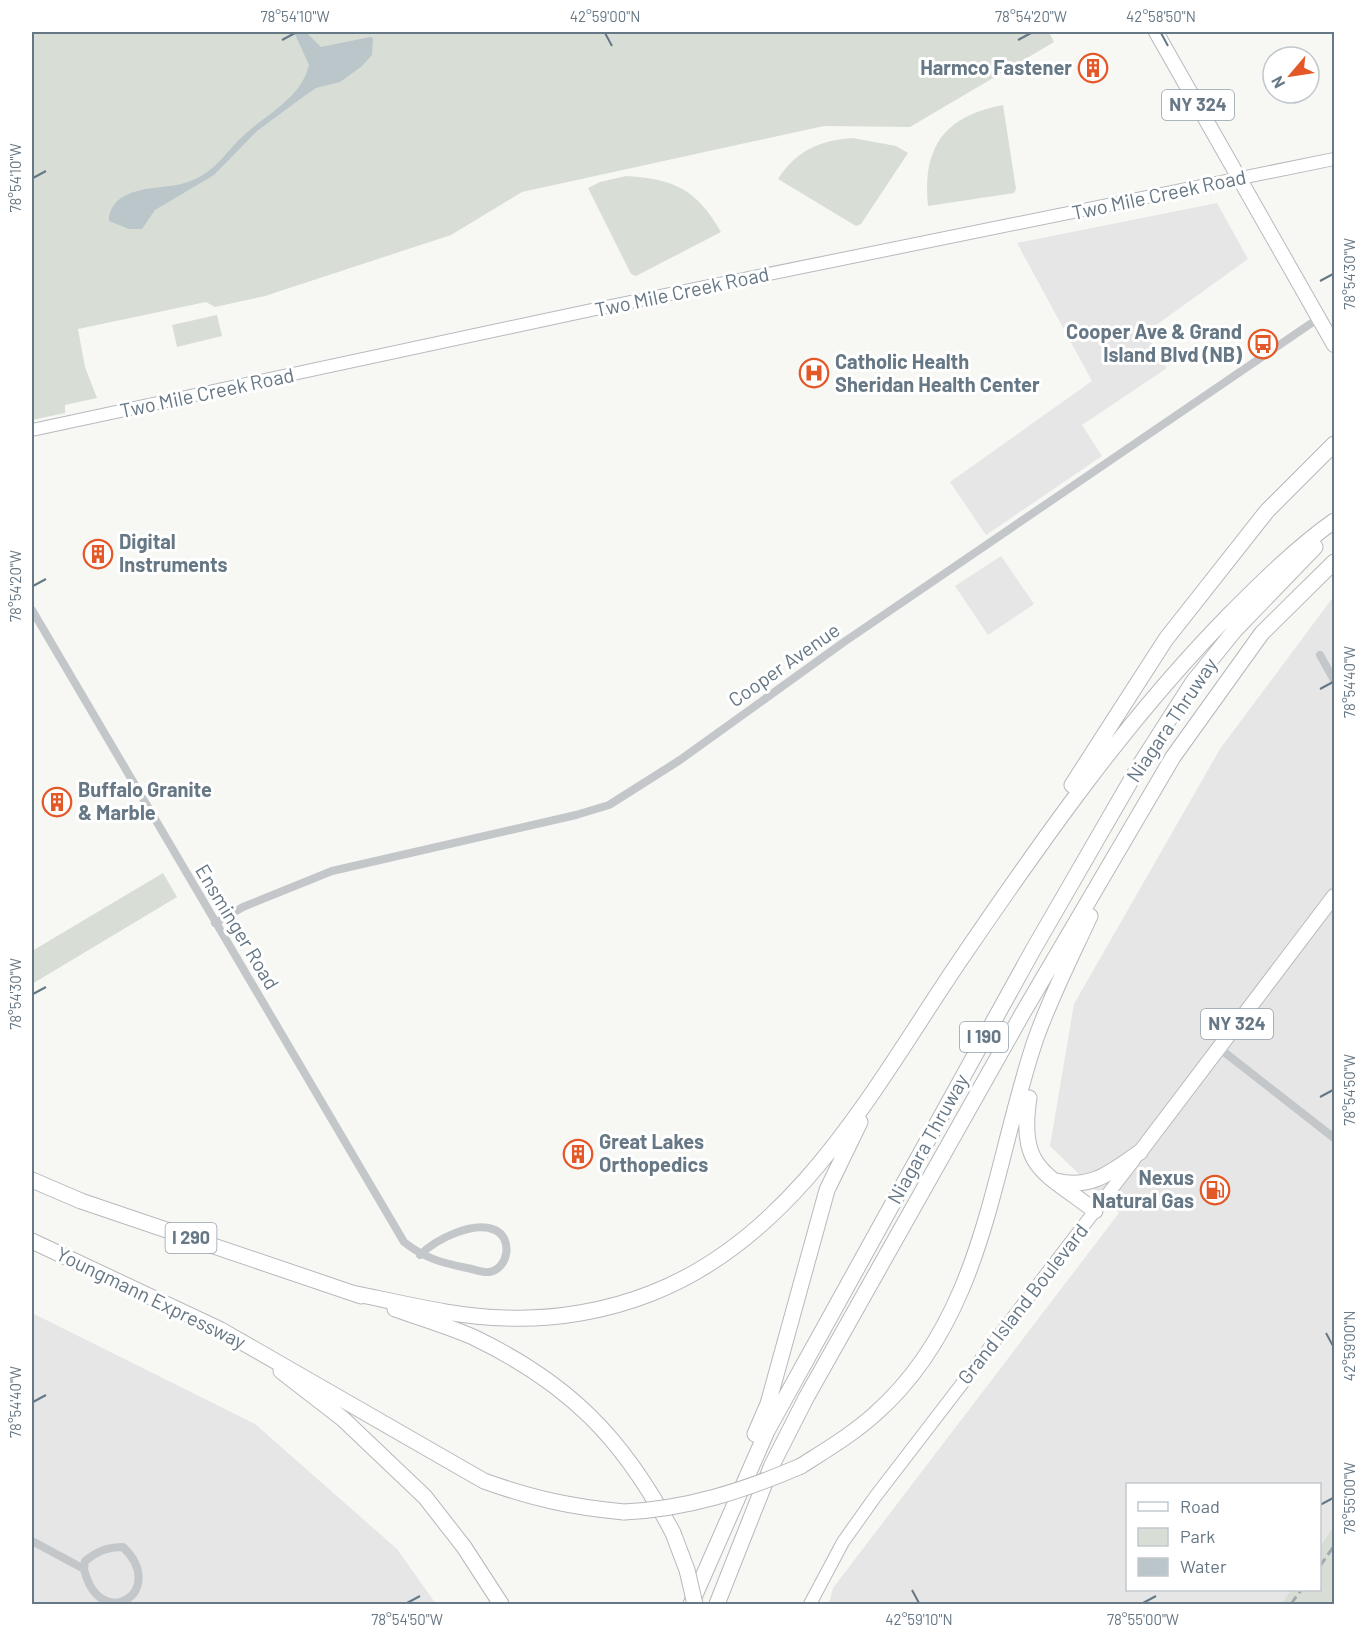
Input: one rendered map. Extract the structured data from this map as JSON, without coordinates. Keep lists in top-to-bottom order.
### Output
{
  "streets": {
    "highway": [
      "Niagara Thruway",
      "I 190",
      "I 290",
      "Youngmann Expressway"
    ],
    "main road": ["NY 324", "Grand Island Boulevard"],
    "street": ["Two Mile Creek Road", "Cooper Avenue", "Ensminger Road"]
  },
  "crossings": [
    ["NY 324", "Two Mile Creek Road"],
    ["NY 324", "Cooper Avenue"],
    ["Cooper Avenue", "Ensminger Road"]
  ],
  "places": {
    "building": [
      "Harmco Fastener",
      "Digital Instruments",
      "Buffalo Granite & Marble",
      "Great Lakes Orthopedics"
    ],
    "bus stop": ["Cooper Ave & Grand Island Blvd (NB)"],
    "hospital": ["Catholic Health Sheridan Health Center"],
    "fuel station": ["Nexus Natural Gas"]
  },
  "legend": ["Road", "Park", "Water"],
  "north": "bottom left",
  "coordinates": [
    "78°54'10\"W",
    "42°59'00\"N",
    "78°54'20\"W",
    "42°58'50\"N",
    "78°54'30\"W",
    "78°54'40\"W",
    "78°54'50\"W",
    "78°55'00\"W",
    "42°59'10\"N"
  ]
}
